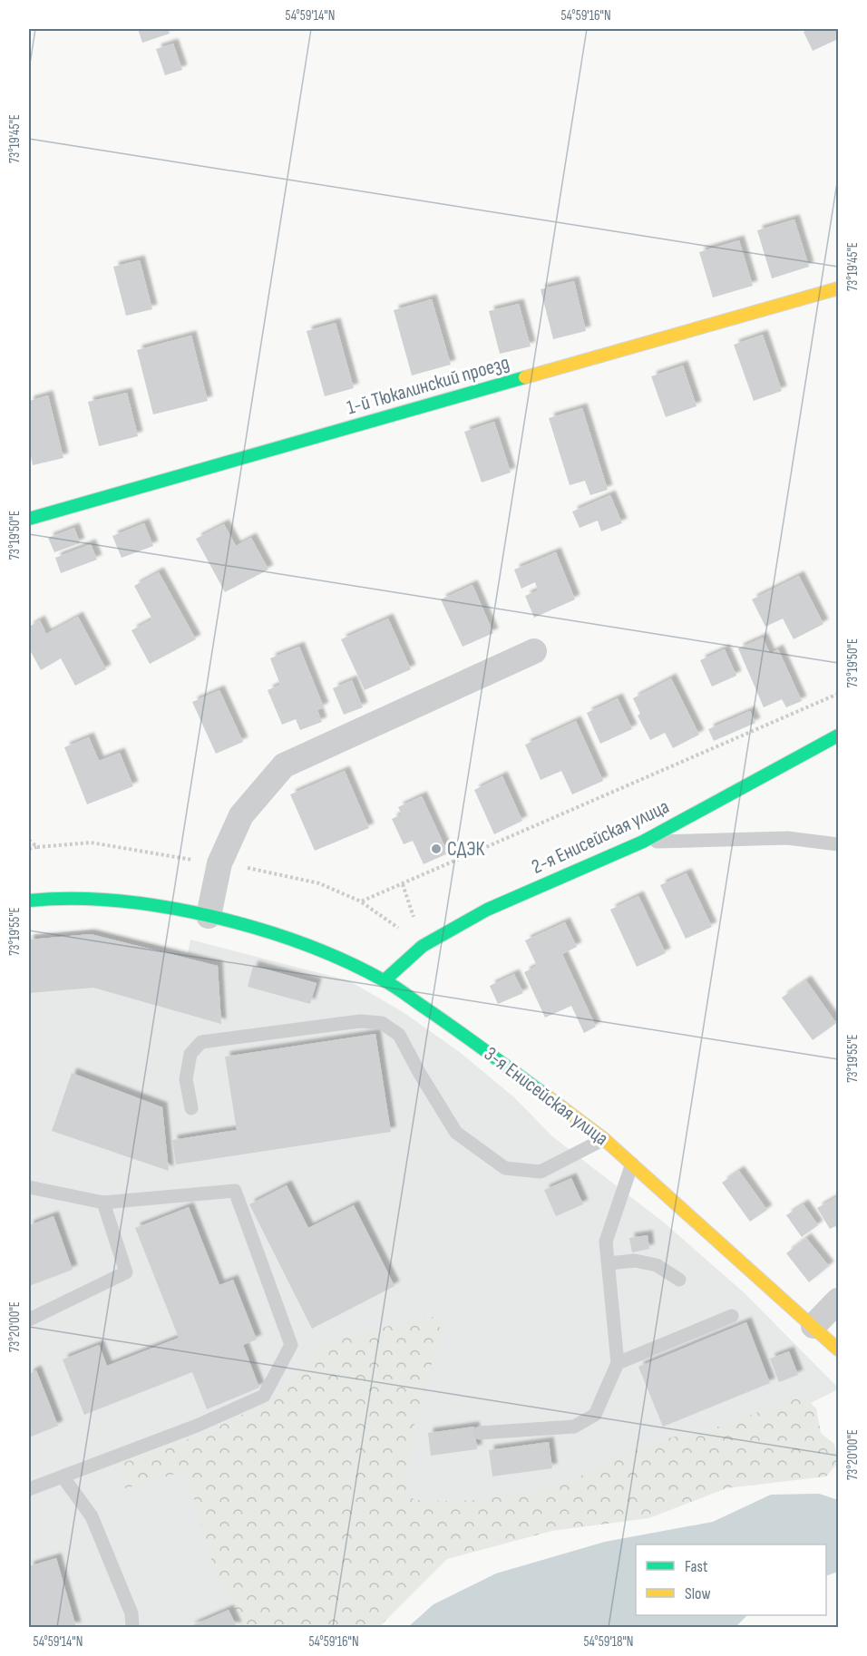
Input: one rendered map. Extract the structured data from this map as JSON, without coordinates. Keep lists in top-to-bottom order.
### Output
{
  "streets": {
    "street": ["1-й Тюкалинский проезд", "2-я Енисейская улица", "3-я Енисейская улица"]
  },
  "crossings": [
    ["2-я Енисейская улица", "3-я Енисейская улица"]
  ],
  "places": ["СДЭК"],
  "legend": ["Fast", "Slow"],
  "coordinates": [
    "54°59'14\"N",
    "54°59'16\"N",
    "73°19'45\"E",
    "73°19'50\"E",
    "73°19'55\"E",
    "73°20'00\"E",
    "54°59'18\"N"
  ]
}
